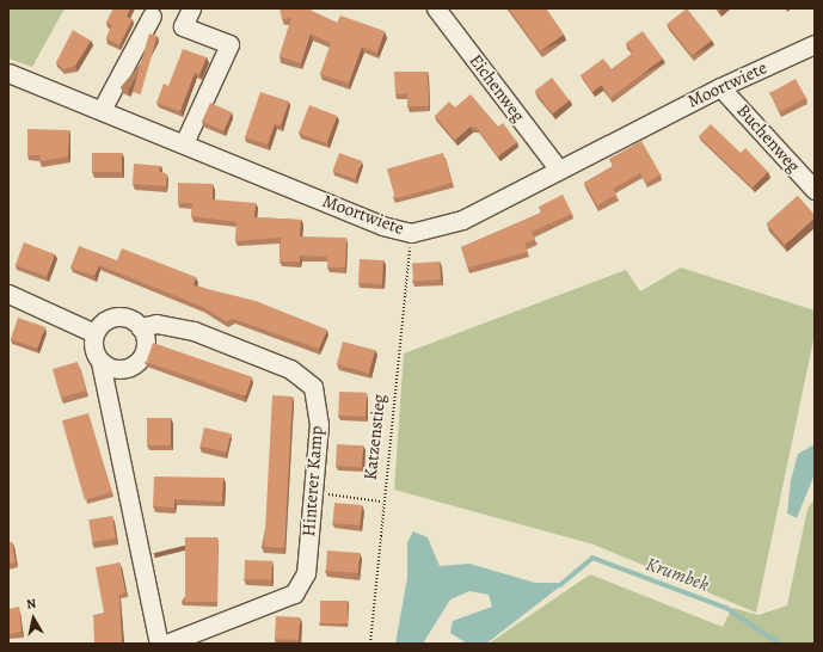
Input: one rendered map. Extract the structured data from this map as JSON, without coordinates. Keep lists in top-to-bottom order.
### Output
{
  "streets": {
    "street": [
      "Moortwiete",
      "Eichenweg",
      "Buchenweg",
      "Hinterer Kamp"
    ],
    "path": ["Katzenstieg"]
  },
  "crossings": [
    ["Moortwiete", "Eichenweg"],
    ["Moortwiete", "Buchenweg"],
    ["Moortwiete", "Katzenstieg"]
  ],
  "water": ["Krumbek"],
  "north": "top"
}
